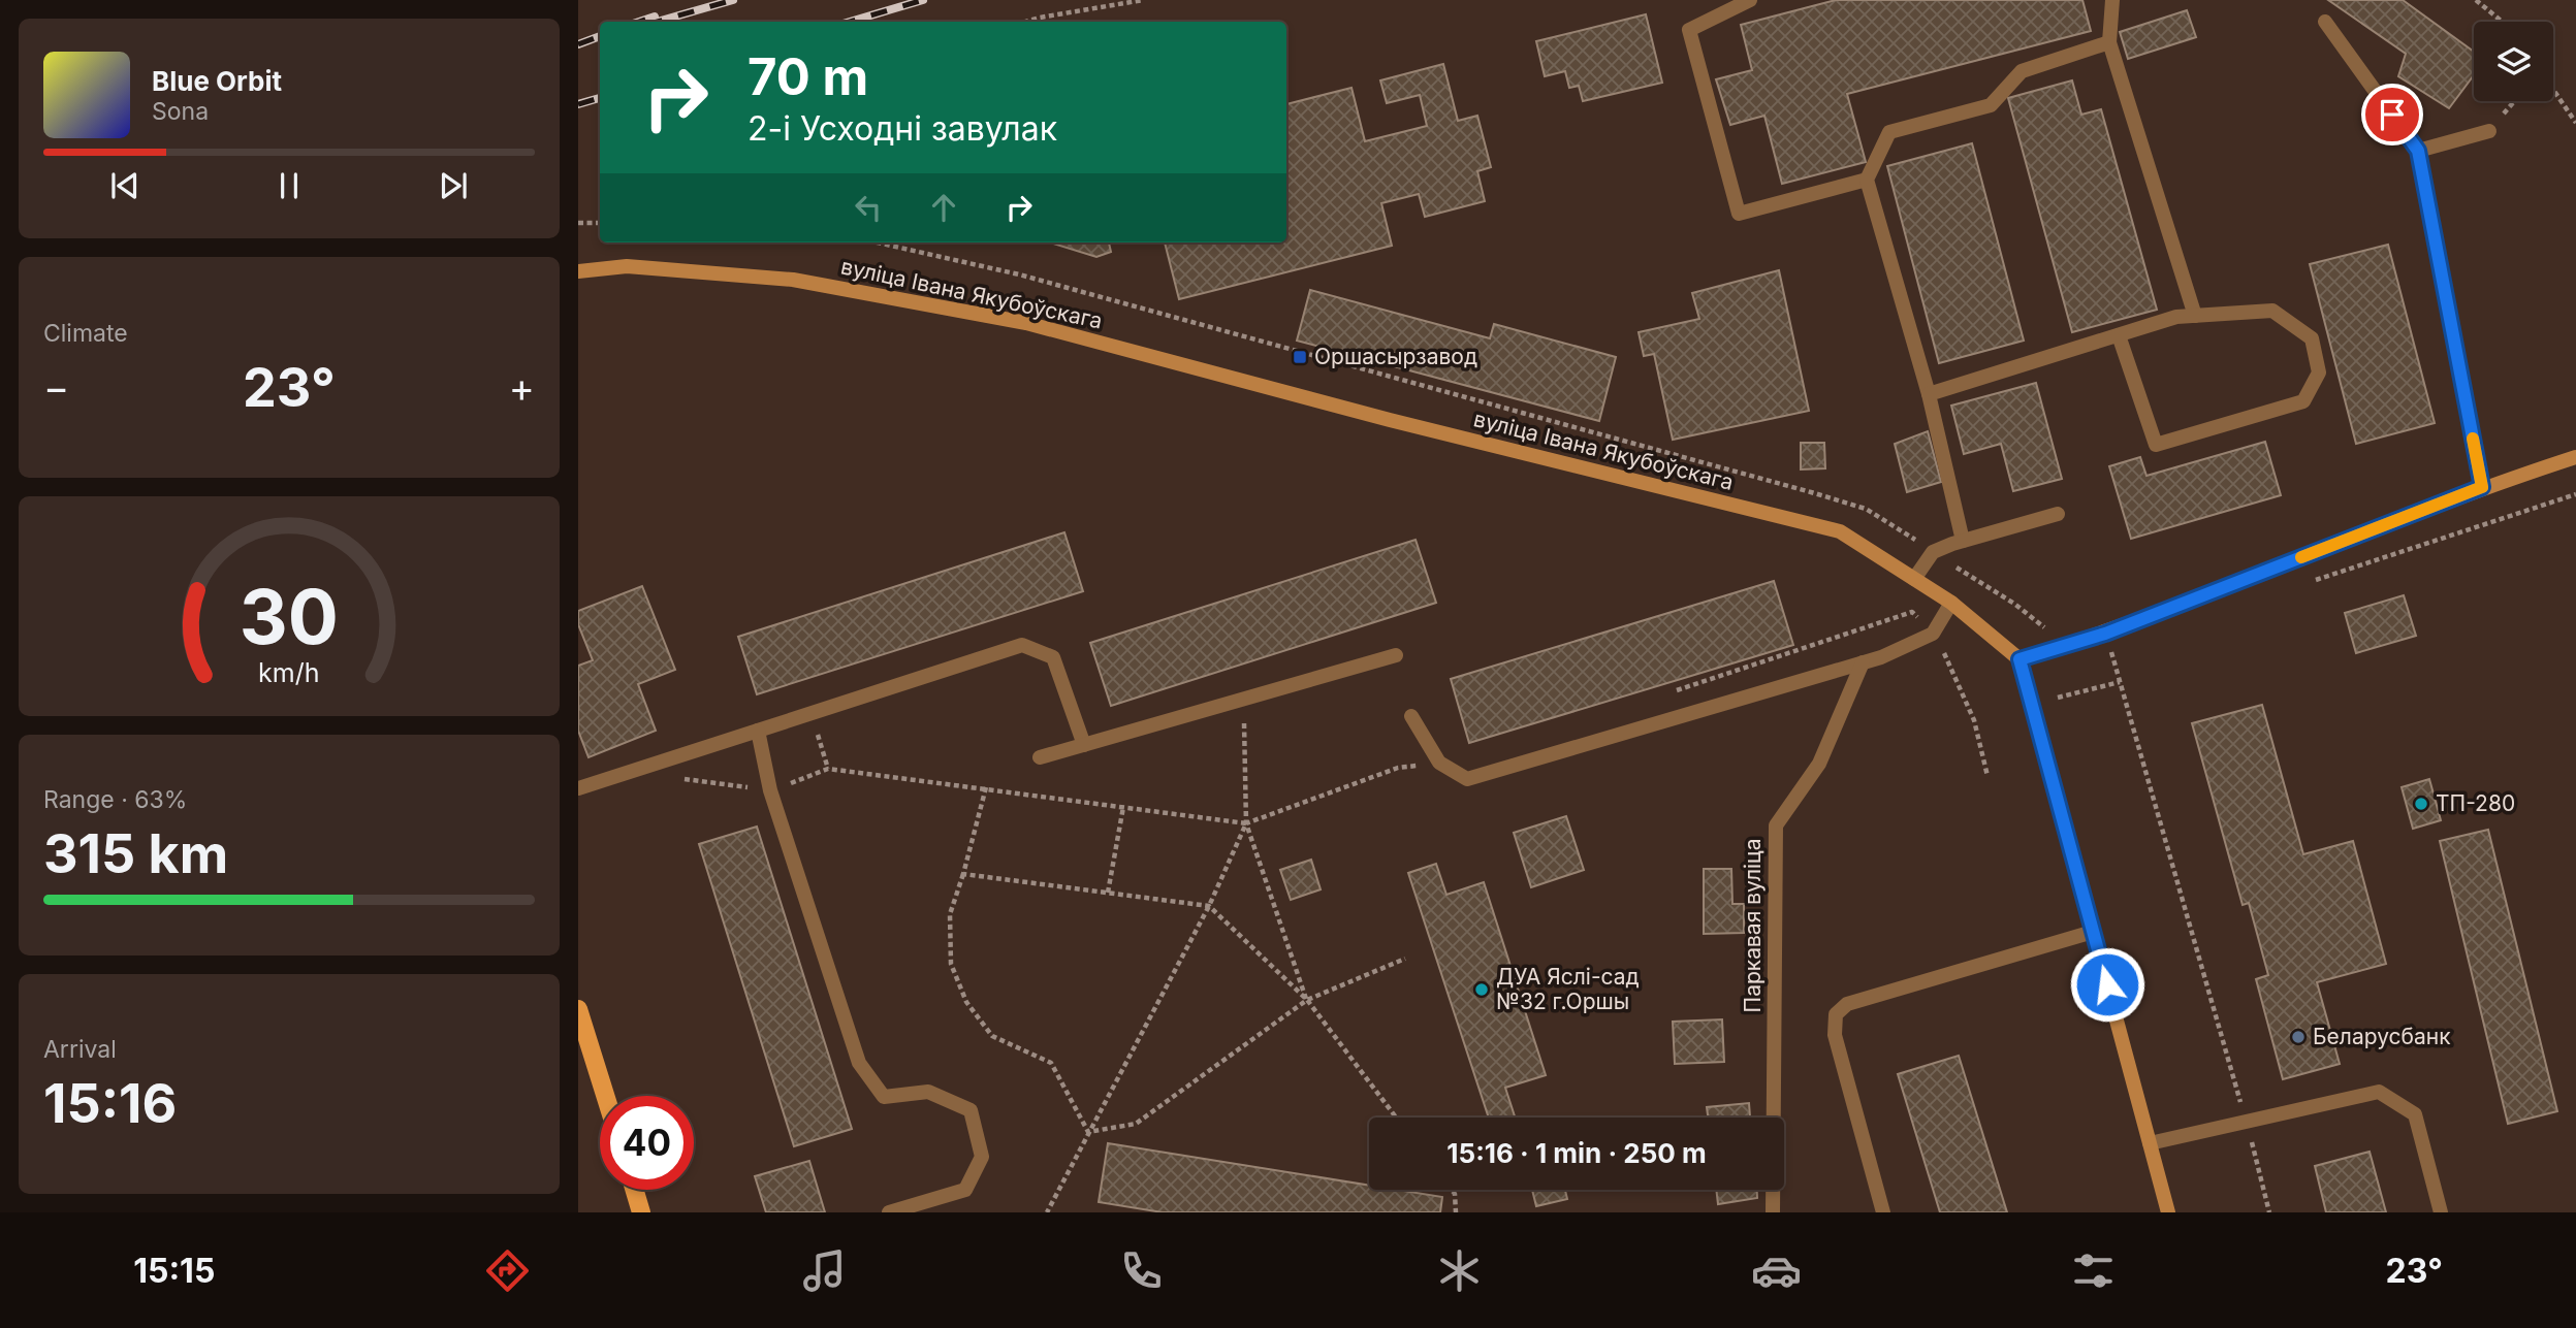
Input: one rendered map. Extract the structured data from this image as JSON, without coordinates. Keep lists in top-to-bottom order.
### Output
{
  "streets": {
    "street": ["вуліца Івана Якубоўскага", "Паркавая вуліца"]
  },
  "places": {
    "transit": ["Оршасырзавод"],
    "other": ["ТП-280", "ДУА Яслі-сад №32 г.Оршы", "Беларусбанк"]
  },
  "page": {
    "turn": ["70 m", "2-і Усходні завулак"],
    "song": ["Blue Orbit", "Sona"],
    "tile": [
      "Climate",
      ["Range · 63%", "315 km"],
      ["Arrival", "15:16"]
    ],
    "heat": ["−", "23°", "+"],
    "limit": "40",
    "trip": "15:16 · 1 min · 250 m",
    "tabs": ["15:15", "23°"],
    "gauge": ["30", "km/h"]
  }
}
